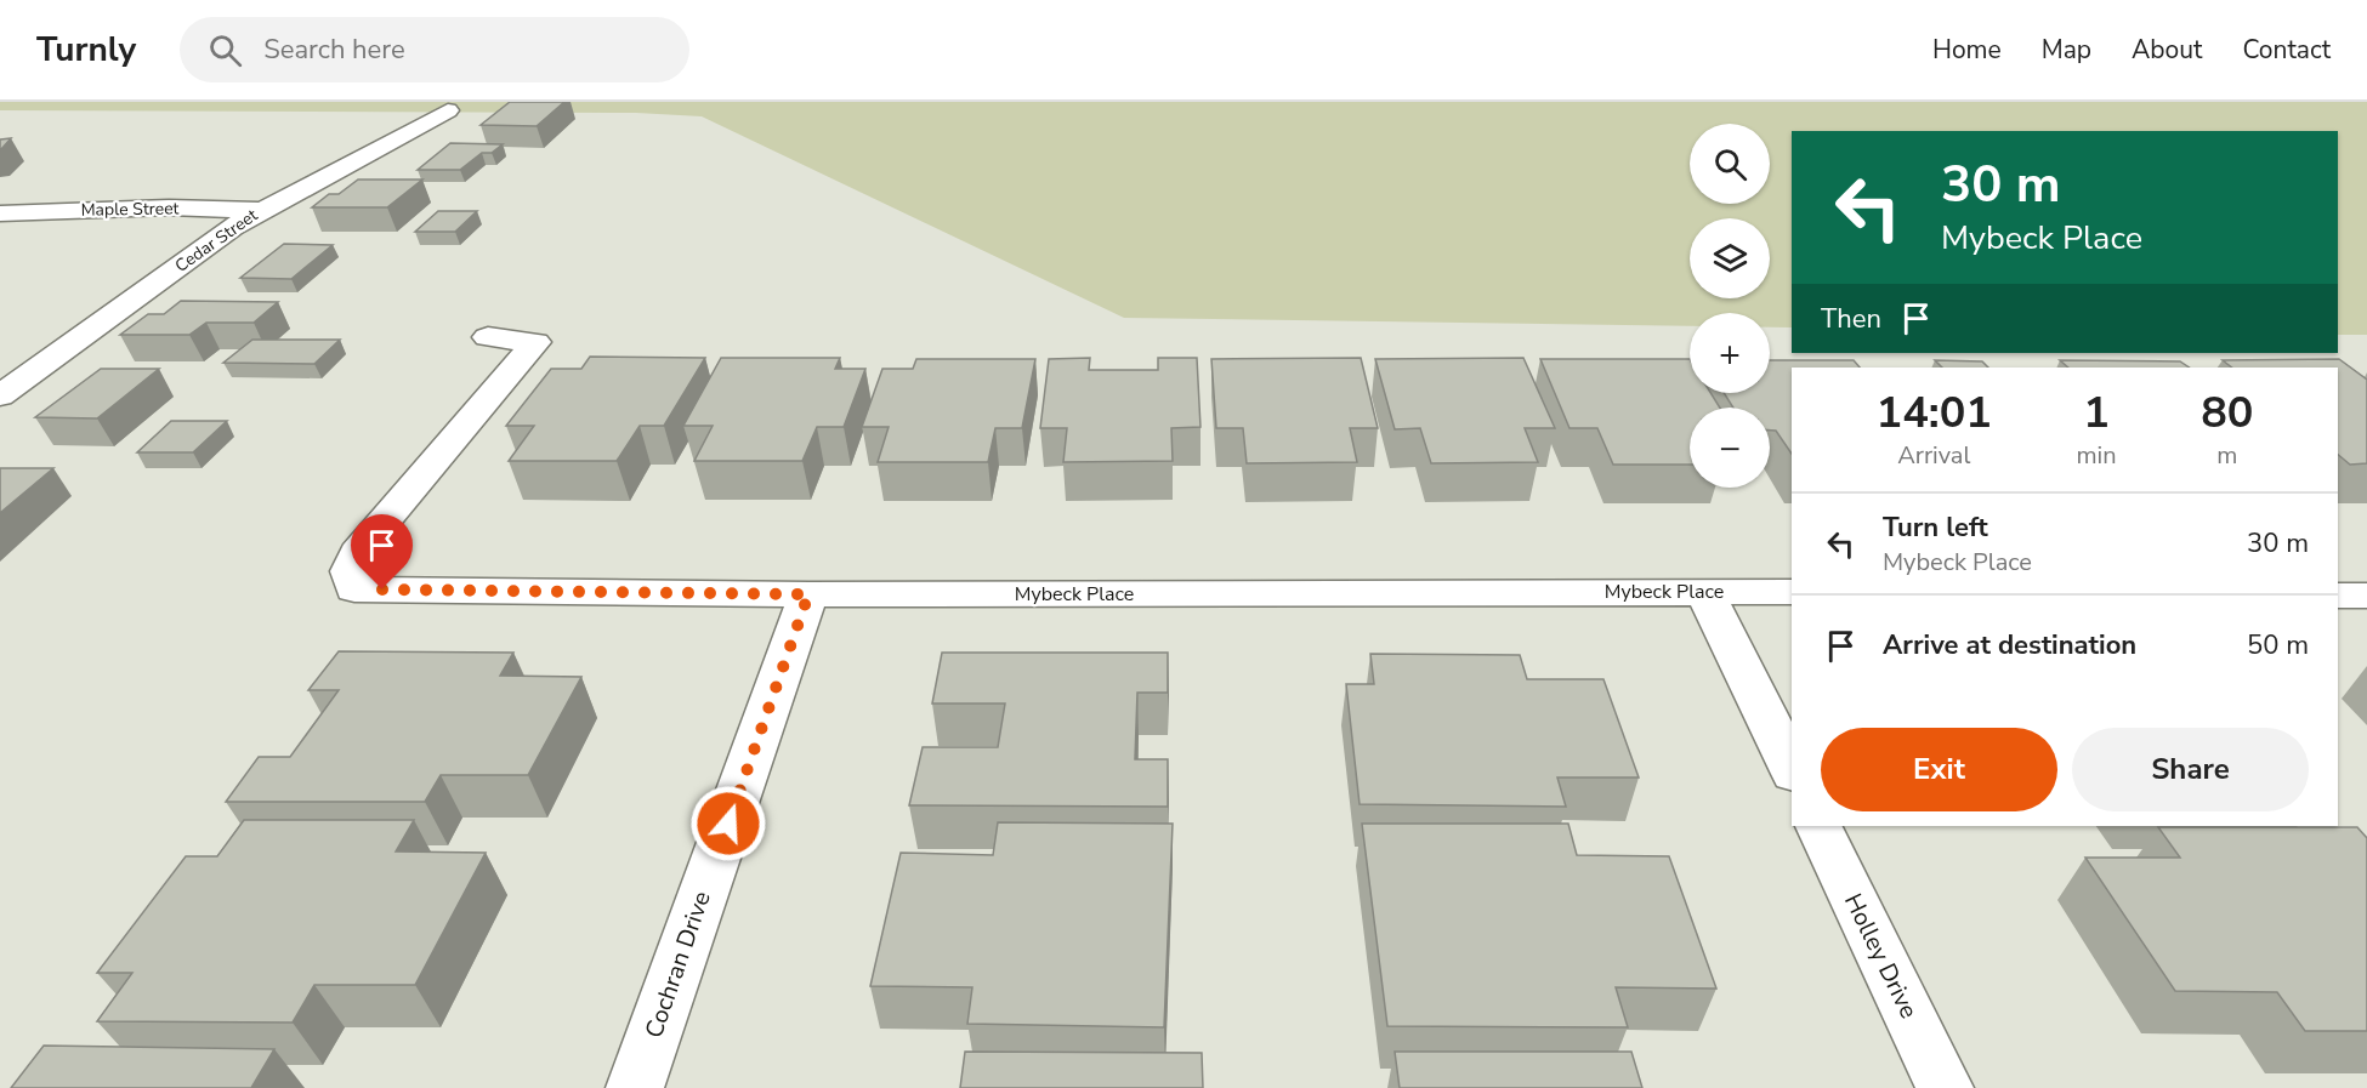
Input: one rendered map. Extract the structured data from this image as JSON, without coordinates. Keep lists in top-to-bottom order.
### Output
{
  "streets": {
    "street": [
      "Maple Street",
      "Cedar Street",
      "Mybeck Place",
      "Holley Drive",
      "Cochran Drive"
    ]
  },
  "crossings": [
    ["Maple Street", "Cedar Street"],
    ["Mybeck Place", "Cochran Drive"]
  ],
  "page": {
    "header": "Turnly",
    "search": "Search here",
    "nav": [
      "Home",
      "Map",
      "About",
      "Contact"
    ],
    "map_buttons": ["+", "−"],
    "turn": ["30 m", "Mybeck Place"],
    "then": "Then",
    "eta": [
      "14:01",
      "Arrival",
      "1",
      "min",
      "80",
      "m"
    ],
    "list": [
      {
        "name": "Turn left",
        "note": "Mybeck Place",
        "value": "30 m"
      },
      {
        "name": "Arrive at destination",
        "value": "50 m"
      }
    ],
    "buttons": ["Exit", "Share"]
  }
}
